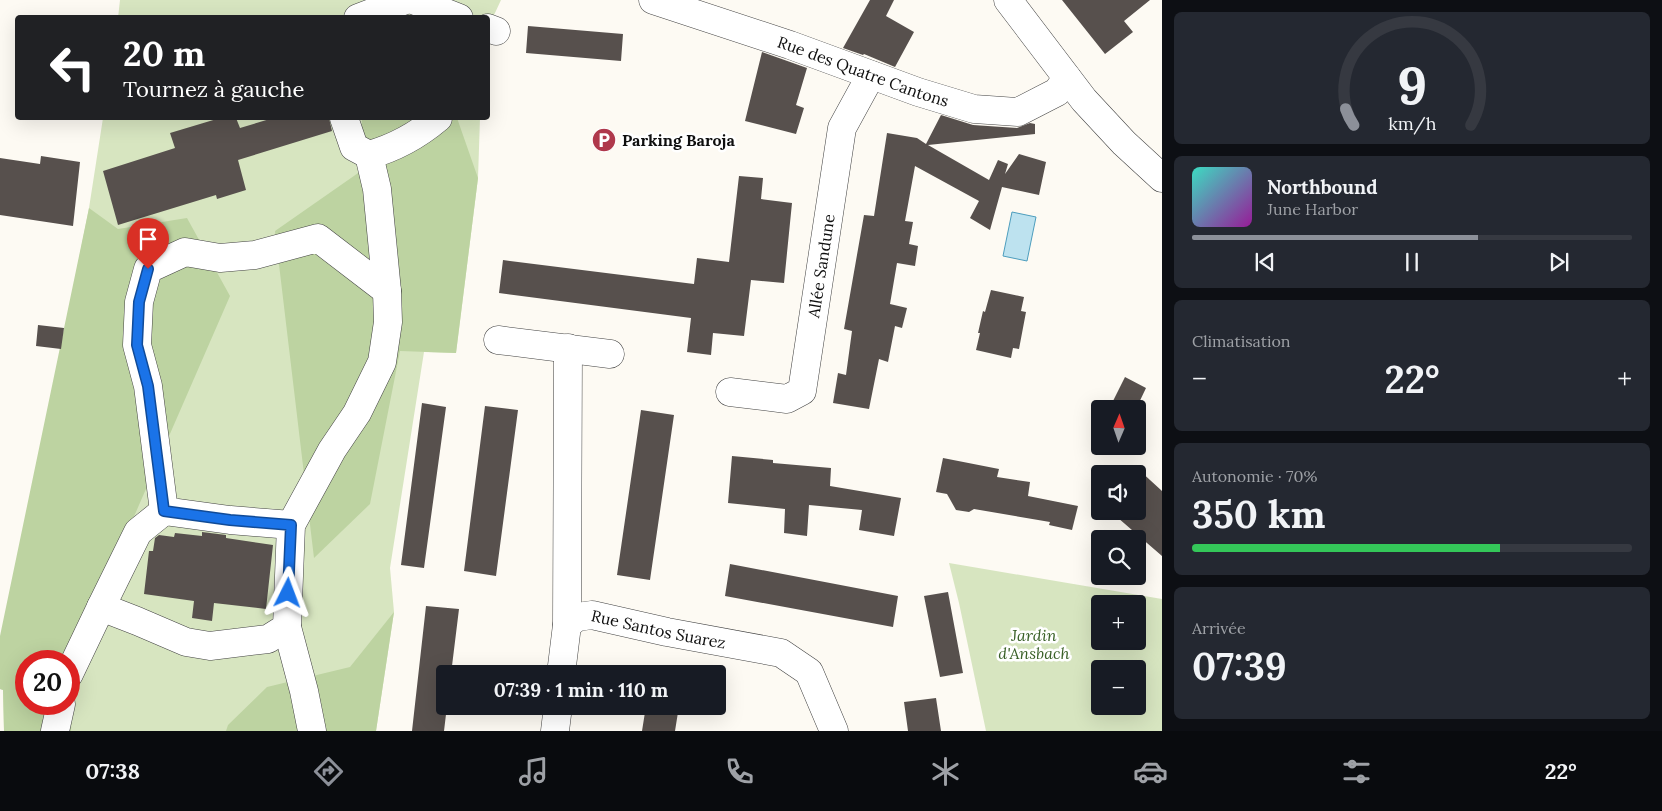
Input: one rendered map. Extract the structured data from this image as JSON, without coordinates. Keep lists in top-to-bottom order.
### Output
{
  "streets": {
    "street": ["Rue des Quatre Cantons", "Allée Sandune", "Rue Santos Suarez"]
  },
  "crossings": [
    ["Rue des Quatre Cantons", "Allée Sandune"]
  ],
  "parks": ["Jardin d'Ansbach"],
  "places": {
    "parking": ["Parking Baroja"]
  },
  "north": "top",
  "page": {
    "turn": ["20 m", "Tournez à gauche"],
    "song": ["Northbound", "June Harbor"],
    "tile": [
      "Climatisation",
      ["Autonomie · 70%", "350 km"],
      ["Arrivée", "07:39"]
    ],
    "heat": ["−", "22°", "+"],
    "map_buttons": ["+", "−"],
    "limit": "20",
    "trip": "07:39 · 1 min · 110 m",
    "tabs": ["07:38", "22°"],
    "gauge": ["9", "km/h"]
  }
}
